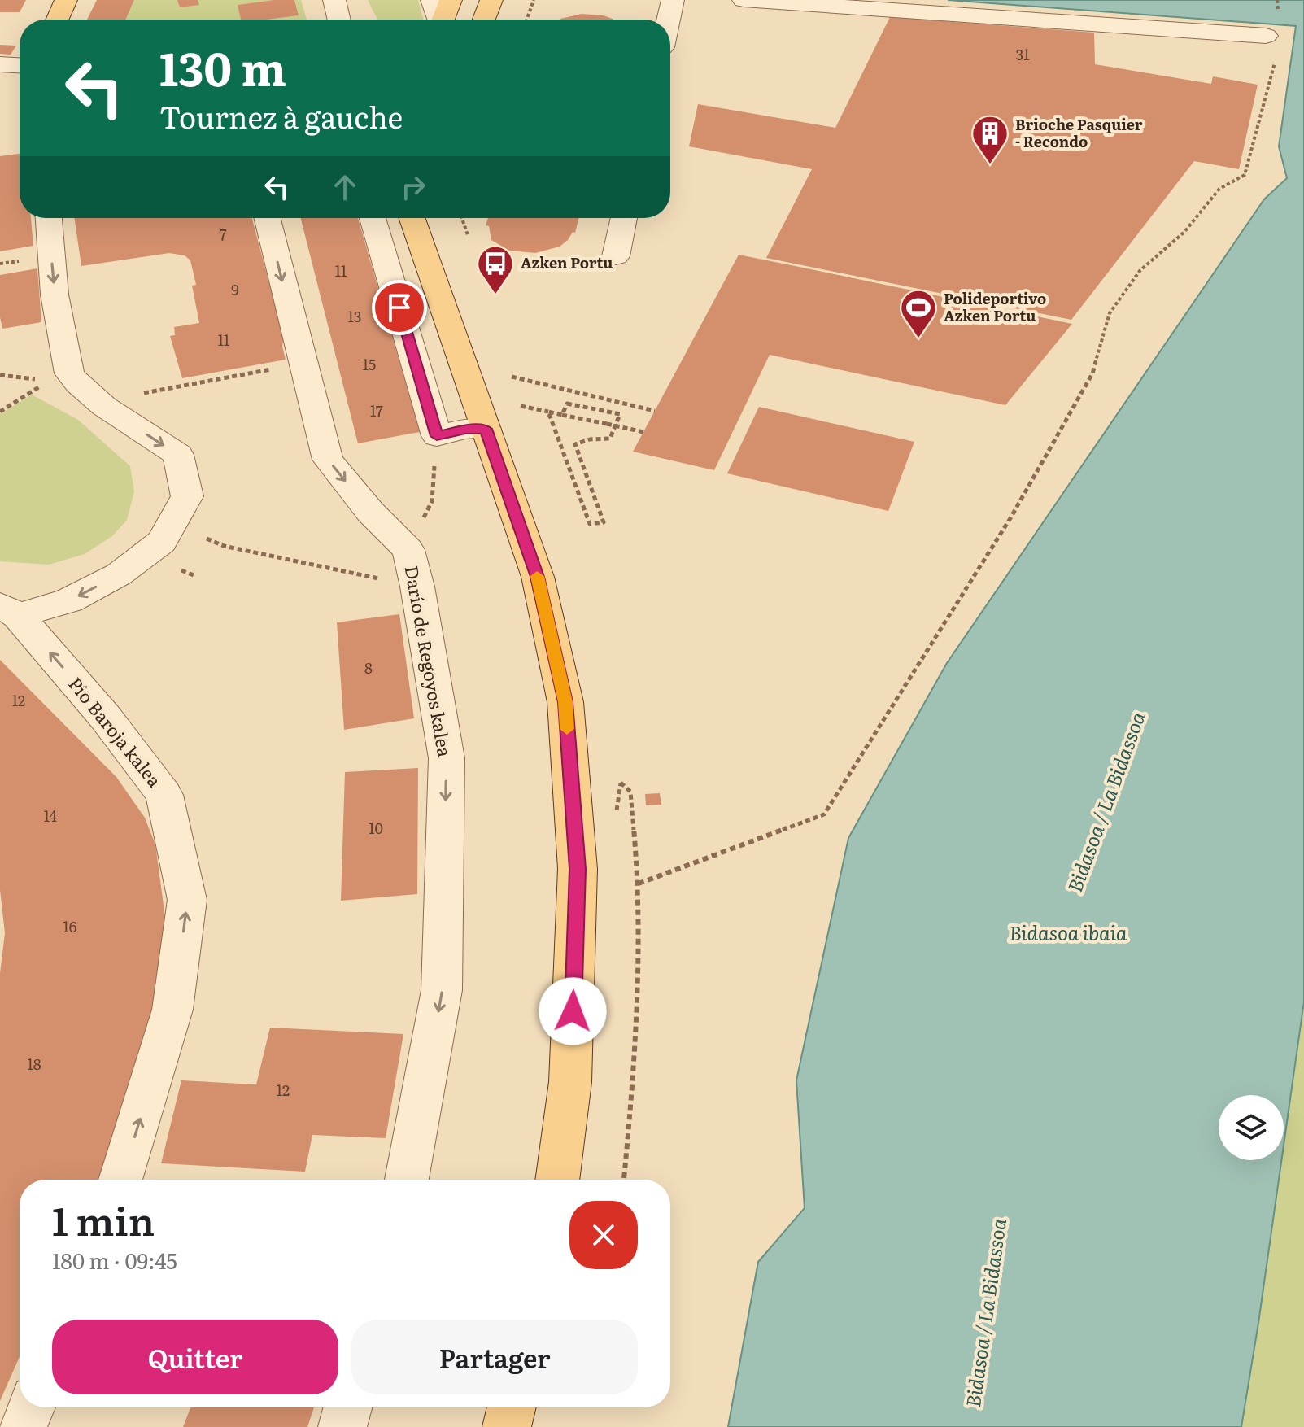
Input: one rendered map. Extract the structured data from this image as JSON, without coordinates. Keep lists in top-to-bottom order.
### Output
{
  "streets": {
    "street": ["Darío de Regoyos kalea", "Pío Baroja kalea"]
  },
  "one_way": ["Darío de Regoyos kalea", "Pío Baroja kalea"],
  "water": ["Bidasoa / La Bidassoa", "Bidasoa ibaia"],
  "places": {
    "building": ["Brioche Pasquier - Recondo"],
    "bus stop": ["Azken Portu"],
    "sports": ["Polideportivo Azken Portu"]
  },
  "house_numbers": [
    "31",
    "7",
    "11",
    "9",
    "13",
    "11",
    "15",
    "17",
    "8",
    "12",
    "14",
    "10",
    "16",
    "18",
    "12"
  ],
  "page": {
    "turn": ["130 m", "Tournez à gauche"],
    "heading": ["1 min", "180 m · 09:45"],
    "buttons": ["Quitter", "Partager"]
  }
}
